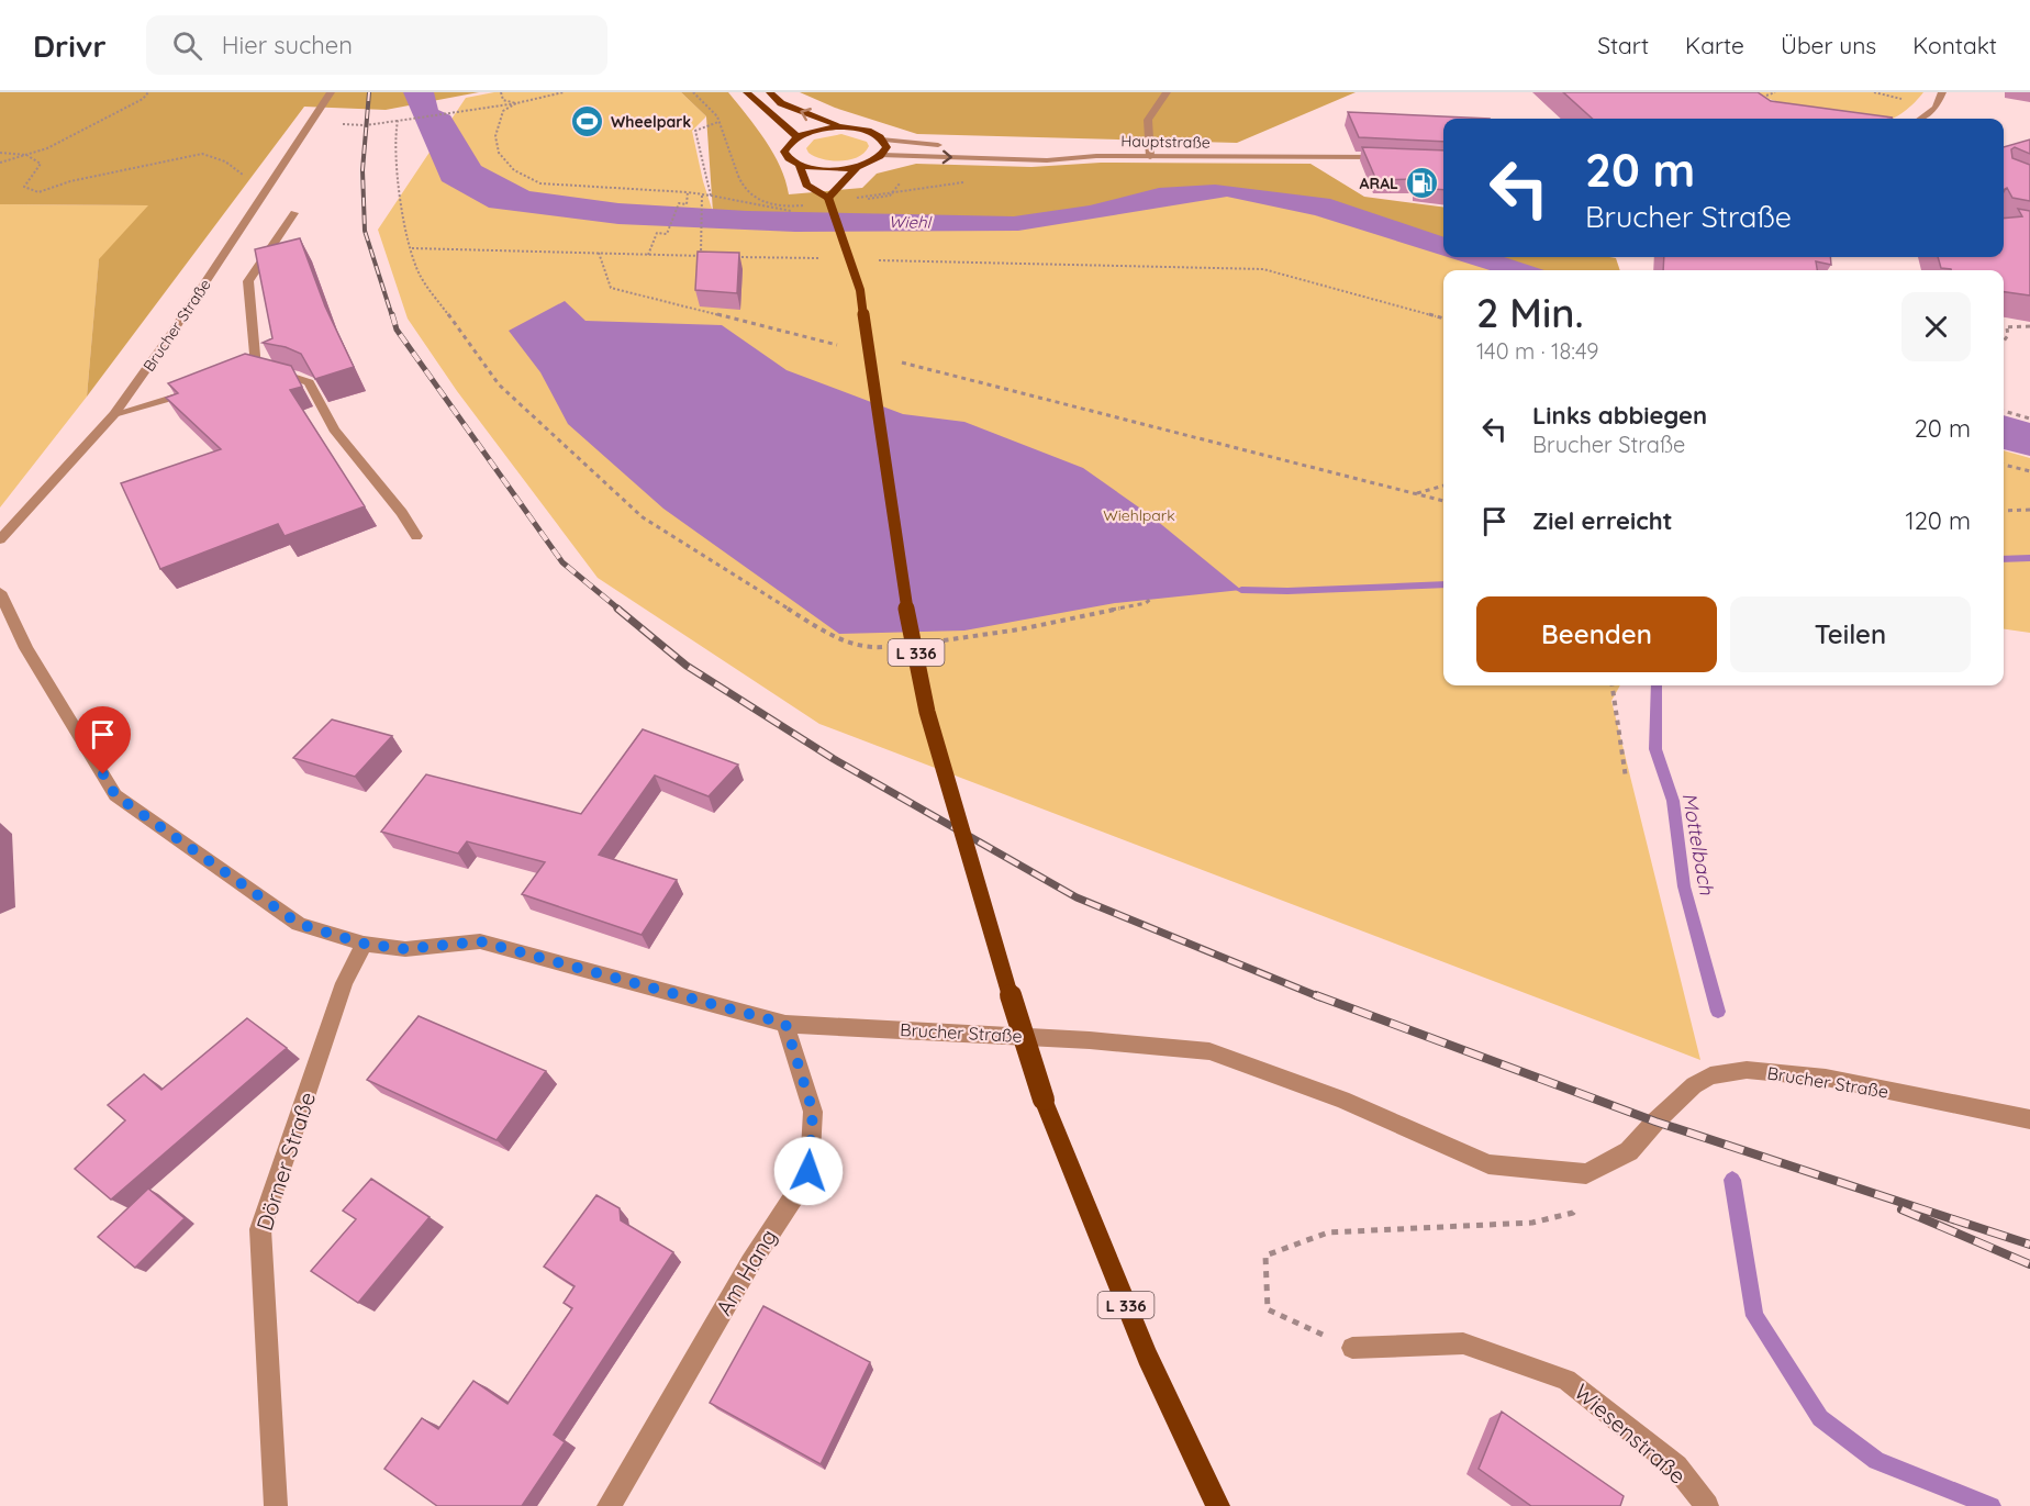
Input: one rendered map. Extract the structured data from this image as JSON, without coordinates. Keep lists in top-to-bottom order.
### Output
{
  "streets": {
    "main road": ["L 336"],
    "street": [
      "Hauptstraße",
      "Brucher Straße",
      "Dörner Straße",
      "Am Hang",
      "Wiesenstraße"
    ]
  },
  "crossings": [
    ["Brucher Straße", "Dörner Straße"],
    ["Brucher Straße", "Am Hang"]
  ],
  "water": ["Wiehl", "Mottelbach"],
  "parks": ["Wiehlpark"],
  "places": {
    "sports": ["Wheelpark"],
    "fuel station": ["ARAL"]
  },
  "page": {
    "header": "Drivr",
    "search": "Hier suchen",
    "nav": [
      "Start",
      "Karte",
      "Über uns",
      "Kontakt"
    ],
    "turn": ["20 m", "Brucher Straße"],
    "heading": ["2 Min.", "140 m · 18:49"],
    "list": [
      {
        "name": "Links abbiegen",
        "note": "Brucher Straße",
        "value": "20 m"
      },
      {
        "name": "Ziel erreicht",
        "value": "120 m"
      }
    ],
    "buttons": ["Beenden", "Teilen"]
  }
}
